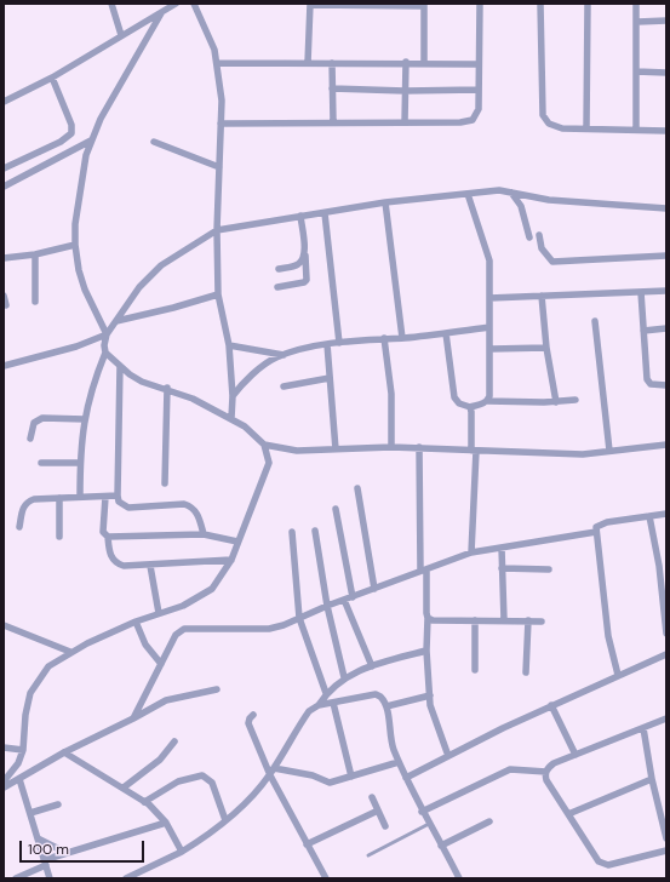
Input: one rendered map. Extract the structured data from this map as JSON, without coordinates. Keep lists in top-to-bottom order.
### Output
{
  "scale_bar": "100 m"
}
